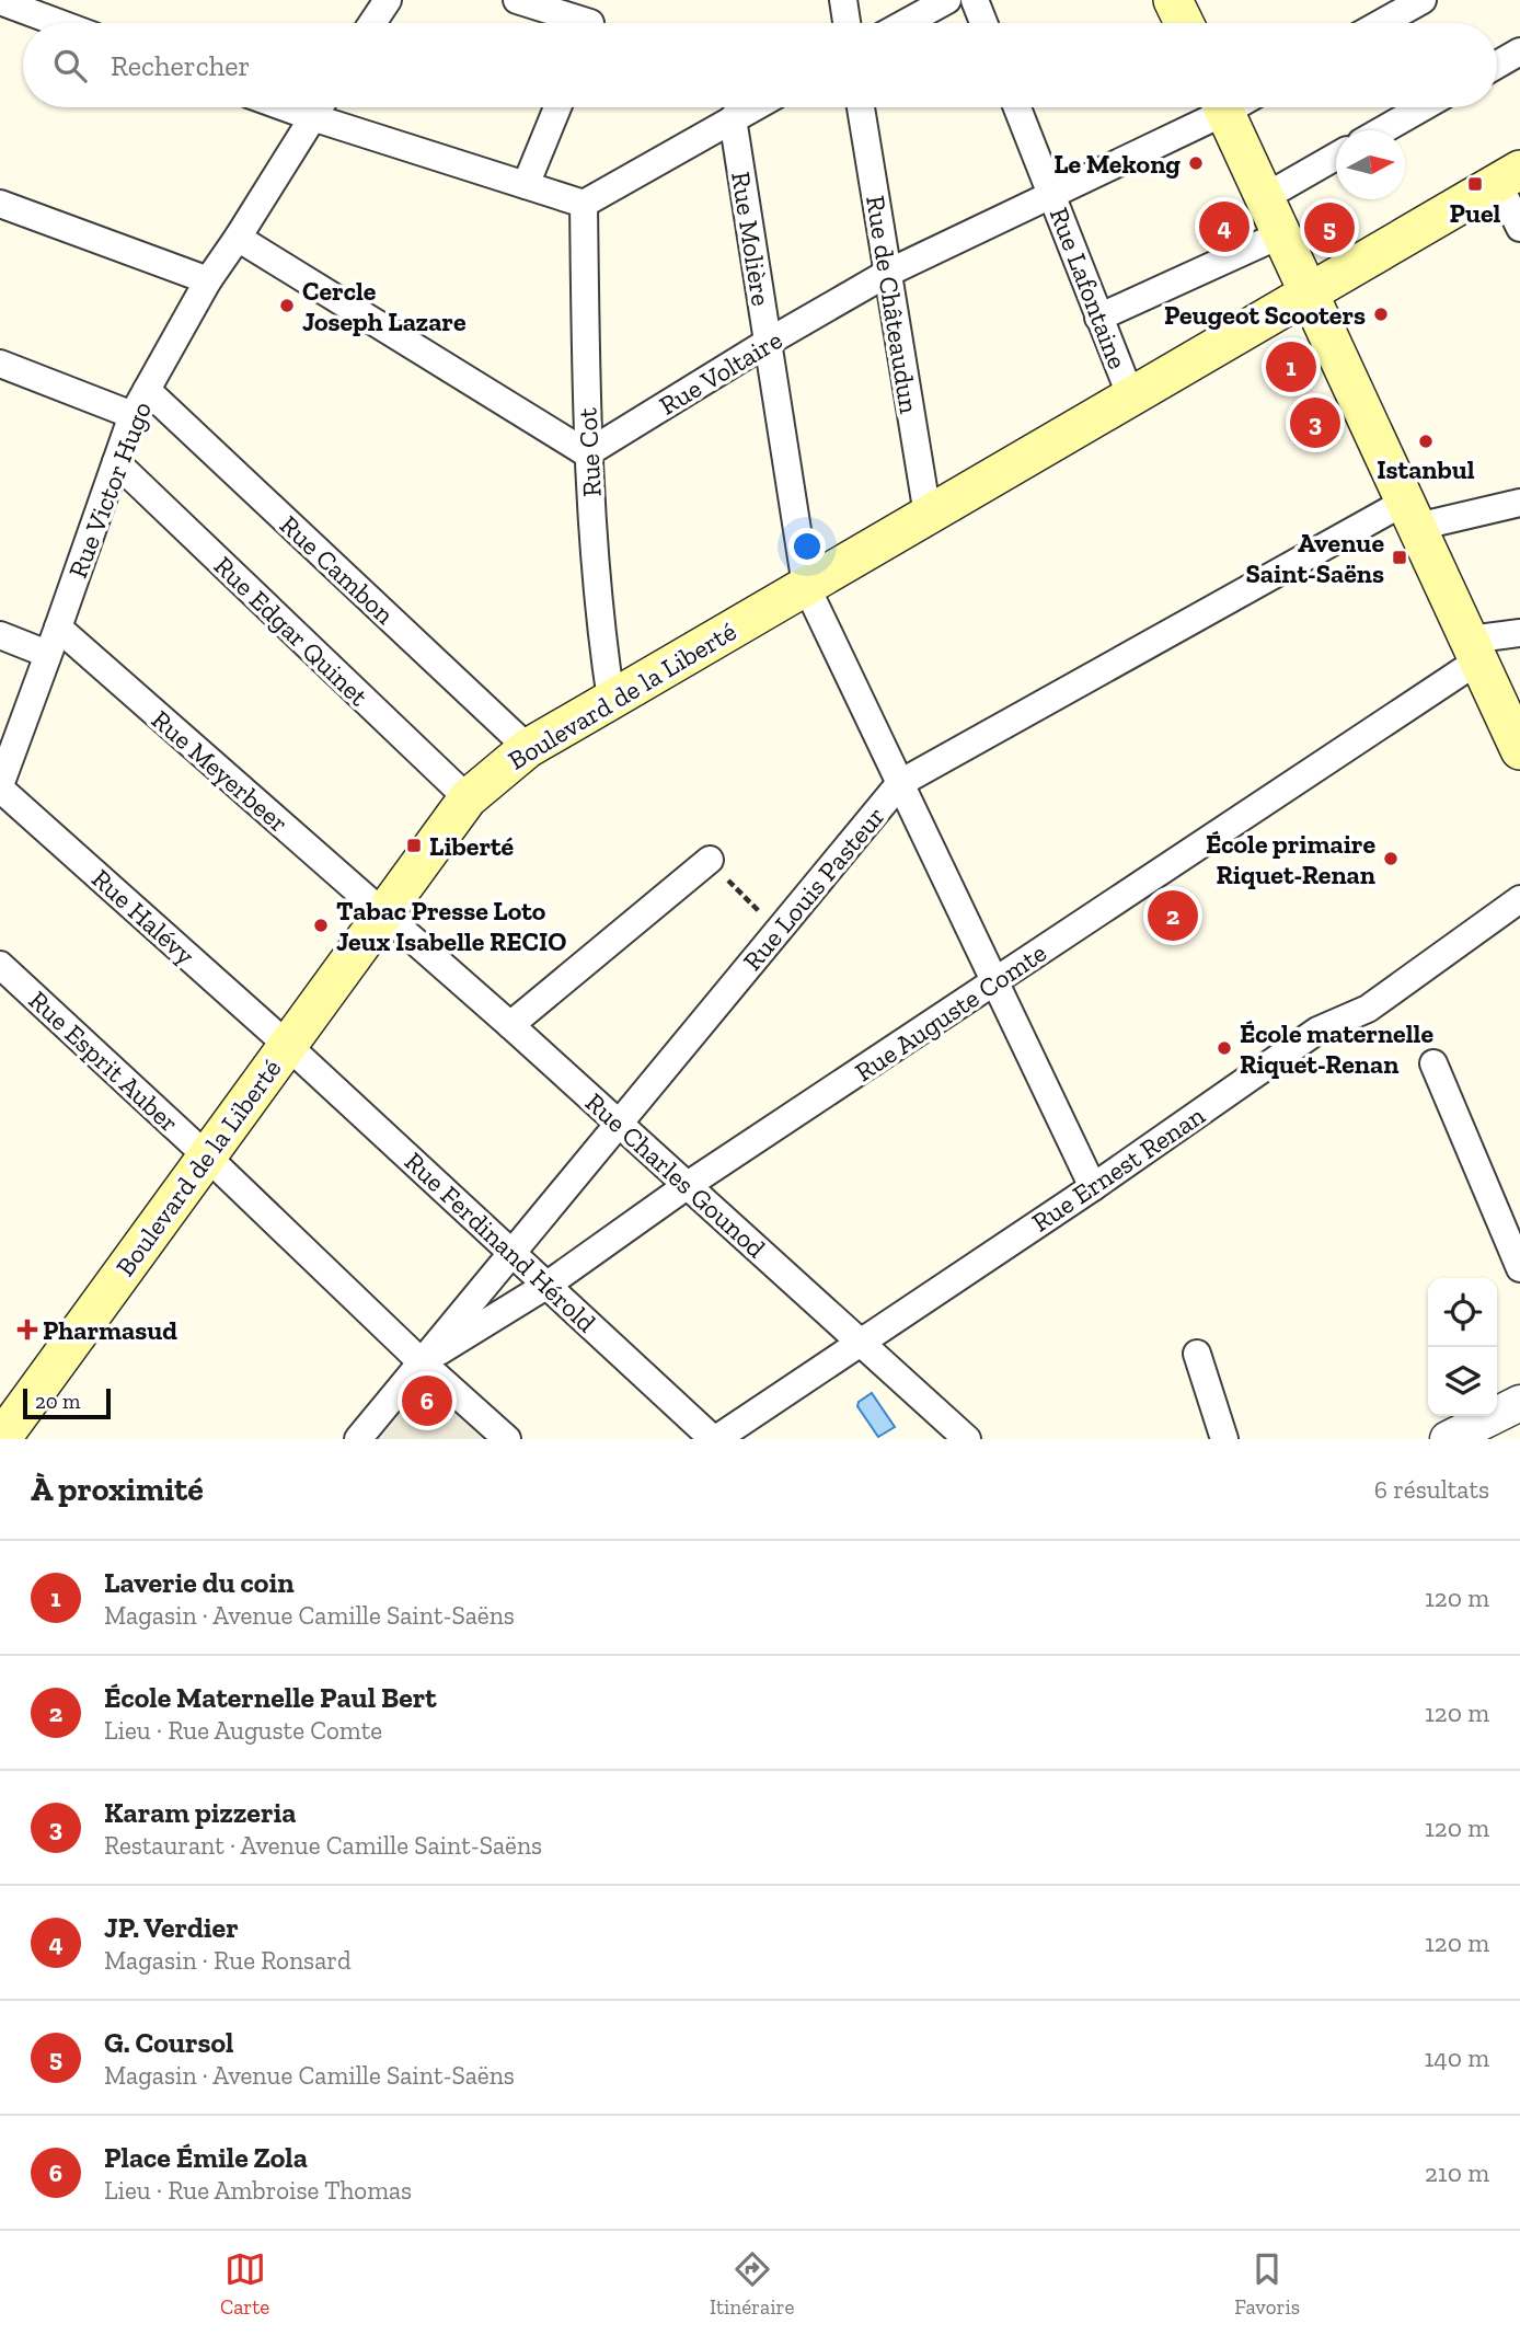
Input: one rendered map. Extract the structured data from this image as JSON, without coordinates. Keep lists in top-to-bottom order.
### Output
{
  "streets": {
    "main road": ["Boulevard de la Liberté"],
    "street": [
      "Rue Molière",
      "Rue Lafontaine",
      "Rue de Châteaudun",
      "Rue Voltaire",
      "Rue Cot",
      "Rue Victor Hugo",
      "Rue Cambon",
      "Rue Edgar Quinet",
      "Rue Meyerbeer",
      "Rue Louis Pasteur",
      "Rue Halévy",
      "Rue Auguste Comte",
      "Rue Esprit Auber",
      "Rue Ernest Renan",
      "Rue Charles Gounod",
      "Rue Ferdinand Hérold"
    ]
  },
  "crossings": [
    ["Rue Molière", "Rue Voltaire"],
    ["Rue Molière", "Boulevard de la Liberté"],
    ["Rue Molière", "Rue Louis Pasteur"],
    ["Rue Molière", "Rue Auguste Comte"],
    ["Rue Molière", "Rue Ernest Renan"],
    ["Rue Lafontaine", "Rue Voltaire"],
    ["Rue Lafontaine", "Boulevard de la Liberté"],
    ["Rue de Châteaudun", "Rue Voltaire"],
    ["Rue de Châteaudun", "Boulevard de la Liberté"],
    ["Rue Voltaire", "Rue Cot"],
    ["Rue Cot", "Boulevard de la Liberté"],
    ["Rue Victor Hugo", "Rue Cambon"],
    ["Rue Victor Hugo", "Rue Edgar Quinet"],
    ["Rue Victor Hugo", "Rue Meyerbeer"],
    ["Rue Victor Hugo", "Rue Halévy"],
    ["Rue Cambon", "Boulevard de la Liberté"],
    ["Rue Edgar Quinet", "Boulevard de la Liberté"],
    ["Boulevard de la Liberté", "Rue Meyerbeer"],
    ["Boulevard de la Liberté", "Rue Halévy"],
    ["Boulevard de la Liberté", "Rue Esprit Auber"],
    ["Boulevard de la Liberté", "Rue Charles Gounod"],
    ["Boulevard de la Liberté", "Rue Ferdinand Hérold"],
    ["Rue Meyerbeer", "Rue Charles Gounod"],
    ["Rue Louis Pasteur", "Rue Auguste Comte"],
    ["Rue Louis Pasteur", "Rue Esprit Auber"],
    ["Rue Louis Pasteur", "Rue Charles Gounod"],
    ["Rue Louis Pasteur", "Rue Ferdinand Hérold"],
    ["Rue Halévy", "Rue Ferdinand Hérold"],
    ["Rue Auguste Comte", "Rue Esprit Auber"],
    ["Rue Auguste Comte", "Rue Charles Gounod"],
    ["Rue Auguste Comte", "Rue Ferdinand Hérold"],
    ["Rue Ernest Renan", "Rue Charles Gounod"],
    ["Rue Ernest Renan", "Rue Ferdinand Hérold"]
  ],
  "places": {
    "other": [
      "Le Mekong",
      "Cercle Joseph Lazare",
      "Peugeot Scooters",
      "Istanbul",
      "École primaire Riquet-Renan",
      "Tabac Presse Loto Jeux Isabelle RECIO",
      "École maternelle Riquet-Renan"
    ],
    "transit": ["Puel", "Avenue Saint-Saëns", "Liberté"],
    "health": ["Pharmasud"]
  },
  "scale_bar": "20 m",
  "north": "right",
  "page": {
    "search": "Rechercher",
    "pins": [
      "4",
      "5",
      "1",
      "3",
      "2",
      "6"
    ],
    "scale": "20 m",
    "heading": ["À proximité", "6 résultats"],
    "list": [
      {
        "mark": "1",
        "name": "Laverie du coin",
        "note": "Magasin · Avenue Camille Saint-Saëns",
        "value": "120 m"
      },
      {
        "mark": "2",
        "name": "École Maternelle Paul Bert",
        "note": "Lieu · Rue Auguste Comte",
        "value": "120 m"
      },
      {
        "mark": "3",
        "name": "Karam pizzeria",
        "note": "Restaurant · Avenue Camille Saint-Saëns",
        "value": "120 m"
      },
      {
        "mark": "4",
        "name": "JP. Verdier",
        "note": "Magasin · Rue Ronsard",
        "value": "120 m"
      },
      {
        "mark": "5",
        "name": "G. Coursol",
        "note": "Magasin · Avenue Camille Saint-Saëns",
        "value": "140 m"
      },
      {
        "mark": "6",
        "name": "Place Émile Zola",
        "note": "Lieu · Rue Ambroise Thomas",
        "value": "210 m"
      }
    ],
    "nav": ["Carte", "Itinéraire", "Favoris"]
  }
}
